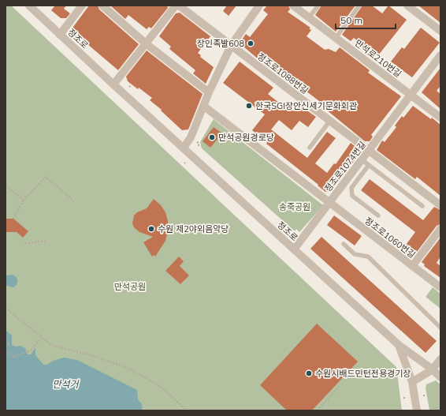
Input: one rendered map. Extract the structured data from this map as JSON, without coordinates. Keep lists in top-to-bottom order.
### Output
{
  "streets": {
    "street": [
      "정조로",
      "만석로210번길",
      "정조로1088번길",
      "정조로1074번길",
      "정조로1060번길"
    ]
  },
  "crossings": [
    ["정조로", "정조로1074번길"],
    ["만석로210번길", "정조로1074번길"],
    ["정조로1088번길", "정조로1074번길"],
    ["정조로1074번길", "정조로1060번길"]
  ],
  "water": ["만석거"],
  "parks": ["송죽공원", "만석공원"],
  "places": [
    "장인족발608",
    "한국SGI장안신세기문화회관",
    "만석공원경로당",
    "수원 제2야외음악당",
    "수원시배드민턴전용경기장"
  ],
  "scale_bar": "50 m"
}
